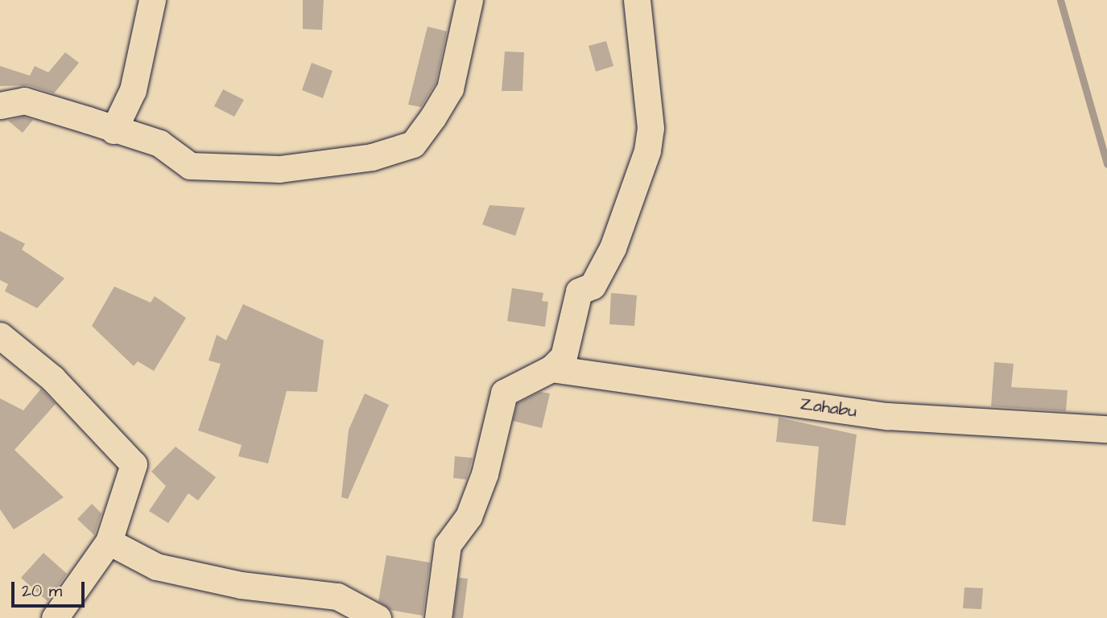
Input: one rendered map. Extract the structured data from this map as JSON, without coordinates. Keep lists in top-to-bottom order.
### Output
{
  "streets": {
    "street": ["Zahabu"]
  },
  "scale_bar": "20 m"
}
